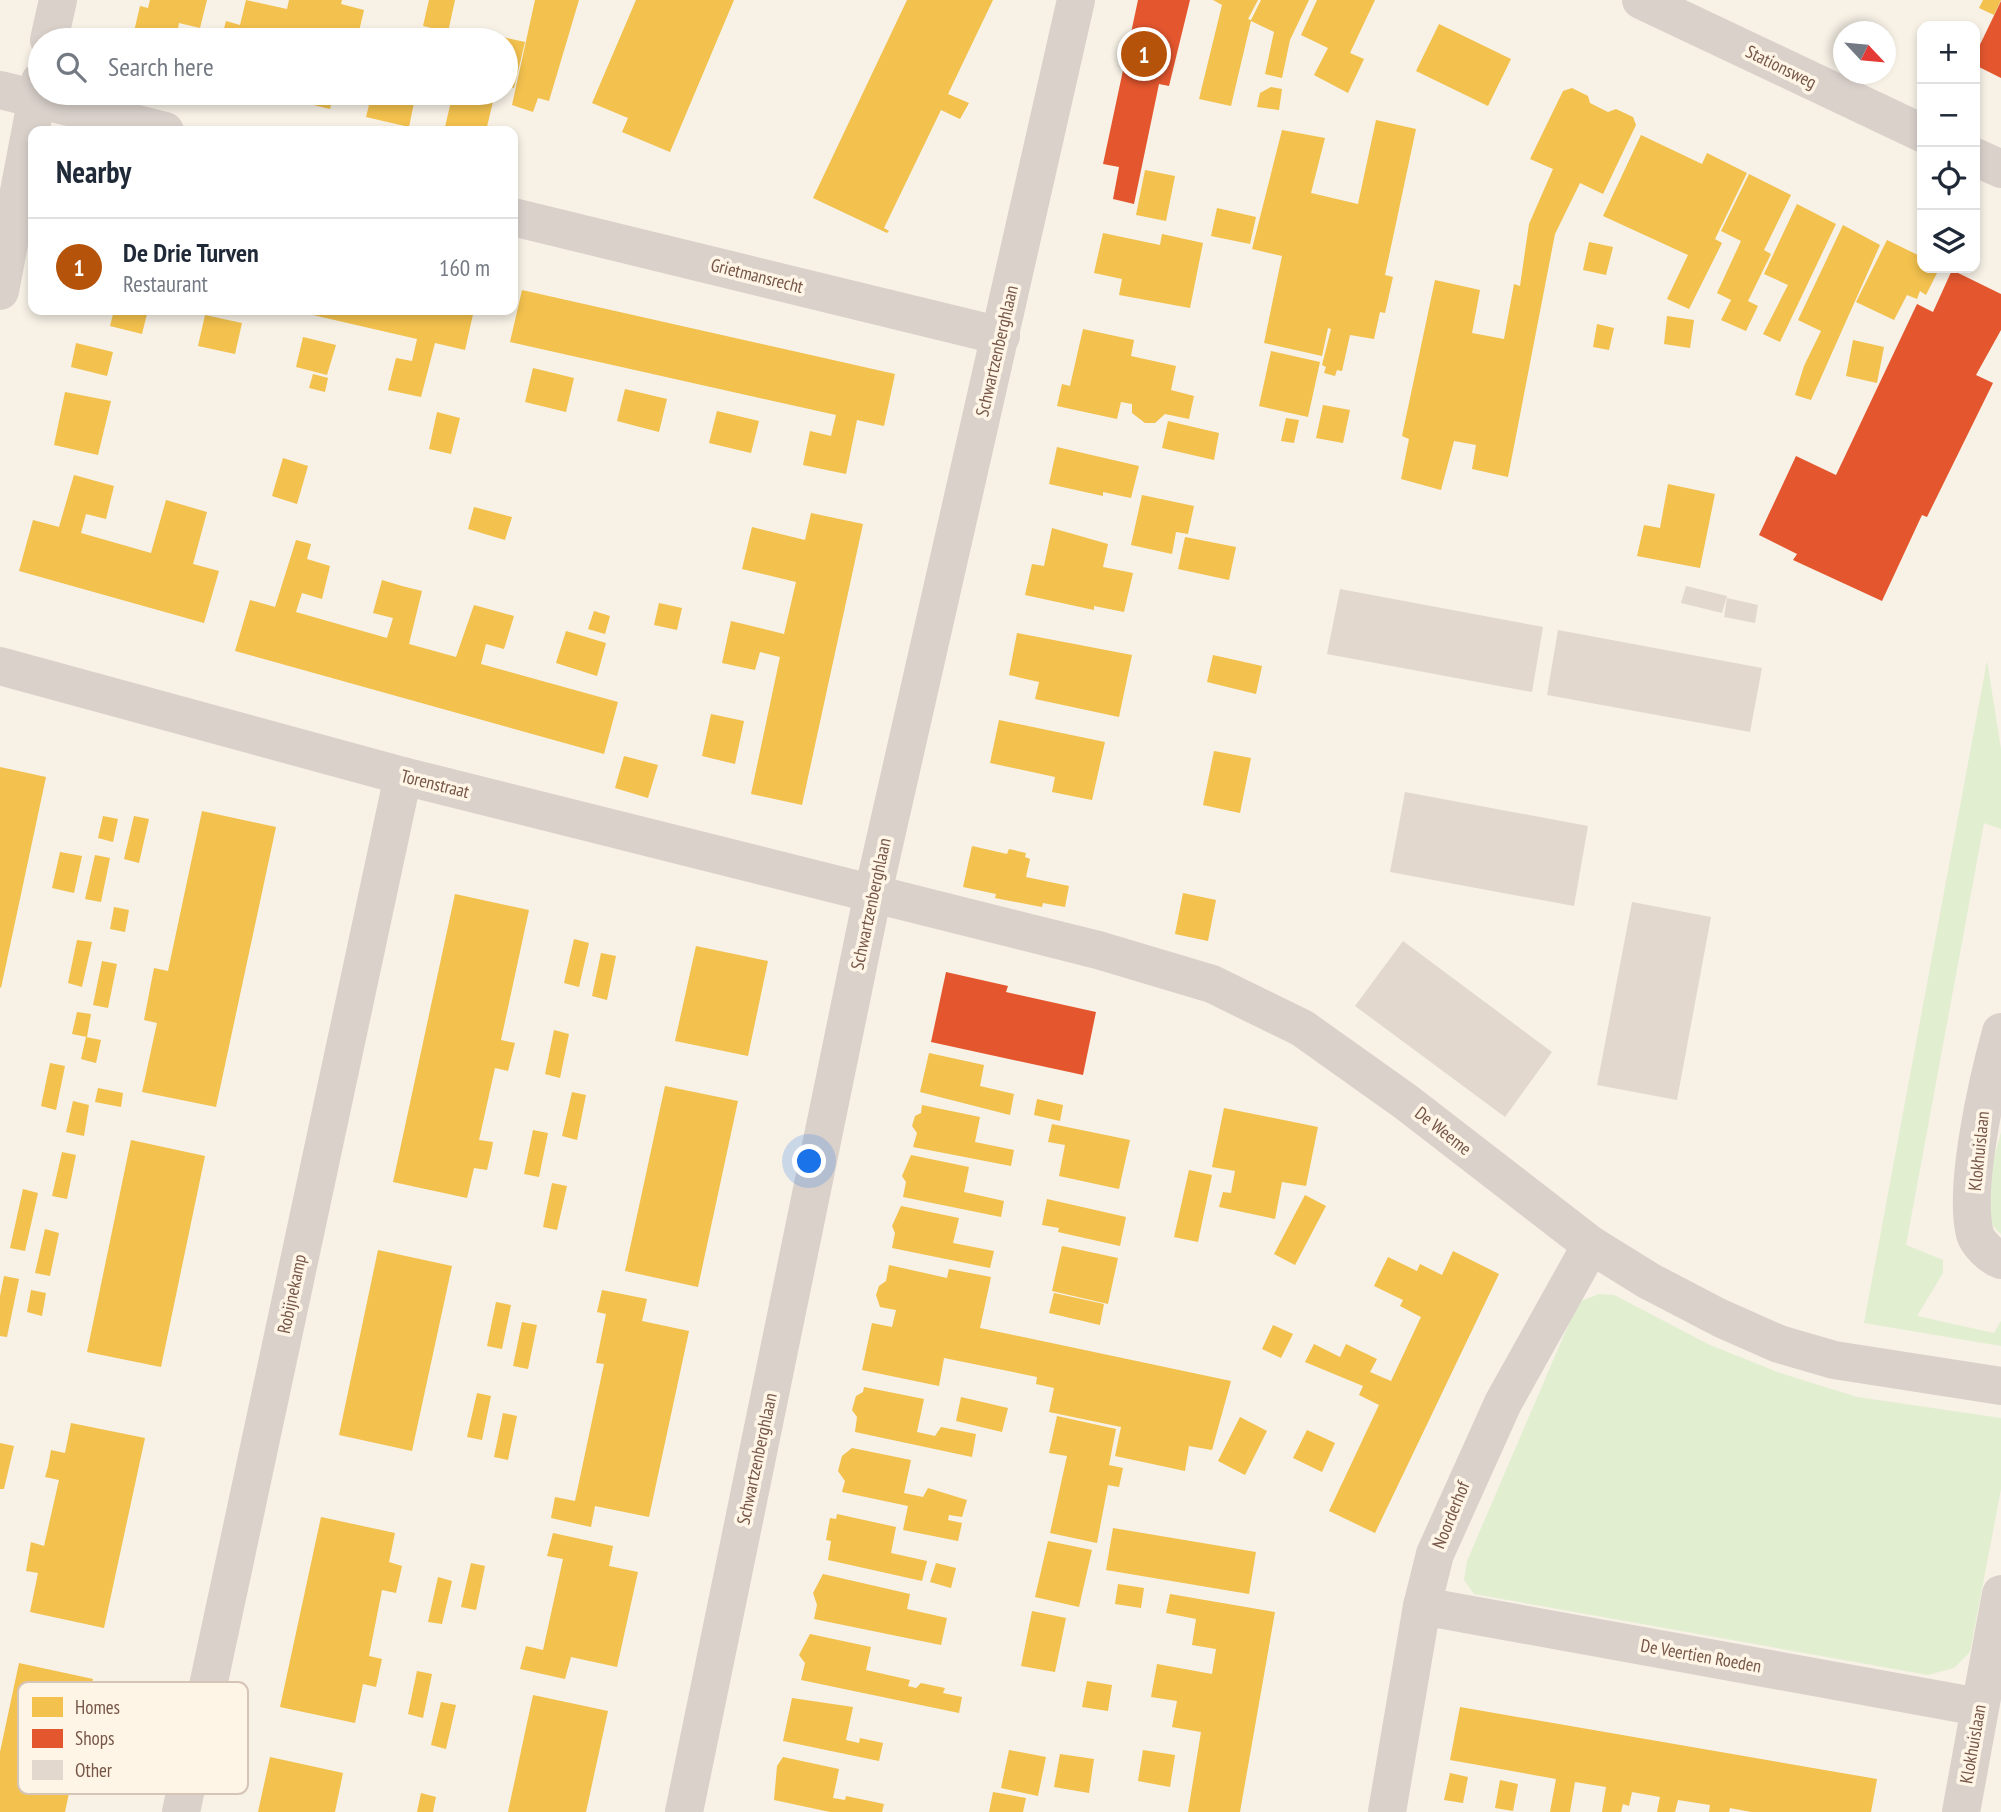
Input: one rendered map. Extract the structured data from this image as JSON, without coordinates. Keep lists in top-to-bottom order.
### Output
{
  "streets": {
    "street": [
      "Stationsweg",
      "Grietmansrecht",
      "Schwartzenberghlaan",
      "Torenstraat",
      "De Weeme",
      "Klokhuislaan",
      "Robijnekamp",
      "Noorderhof",
      "De Veertien Roeden"
    ]
  },
  "crossings": [
    ["Grietmansrecht", "Schwartzenberghlaan"],
    ["Schwartzenberghlaan", "Torenstraat"],
    ["Schwartzenberghlaan", "De Weeme"],
    ["Torenstraat", "De Weeme"],
    ["Torenstraat", "Robijnekamp"],
    ["De Weeme", "Noorderhof"],
    ["Klokhuislaan", "De Veertien Roeden"],
    ["Noorderhof", "De Veertien Roeden"]
  ],
  "legend": ["Homes", "Shops", "Other"],
  "north": "bottom right",
  "page": {
    "map_buttons": ["+", "−"],
    "pins": "1",
    "search": "Search here",
    "heading": "Nearby",
    "list": [
      {
        "mark": "1",
        "name": "De Drie Turven",
        "note": "Restaurant",
        "value": "160 m"
      }
    ]
  }
}
